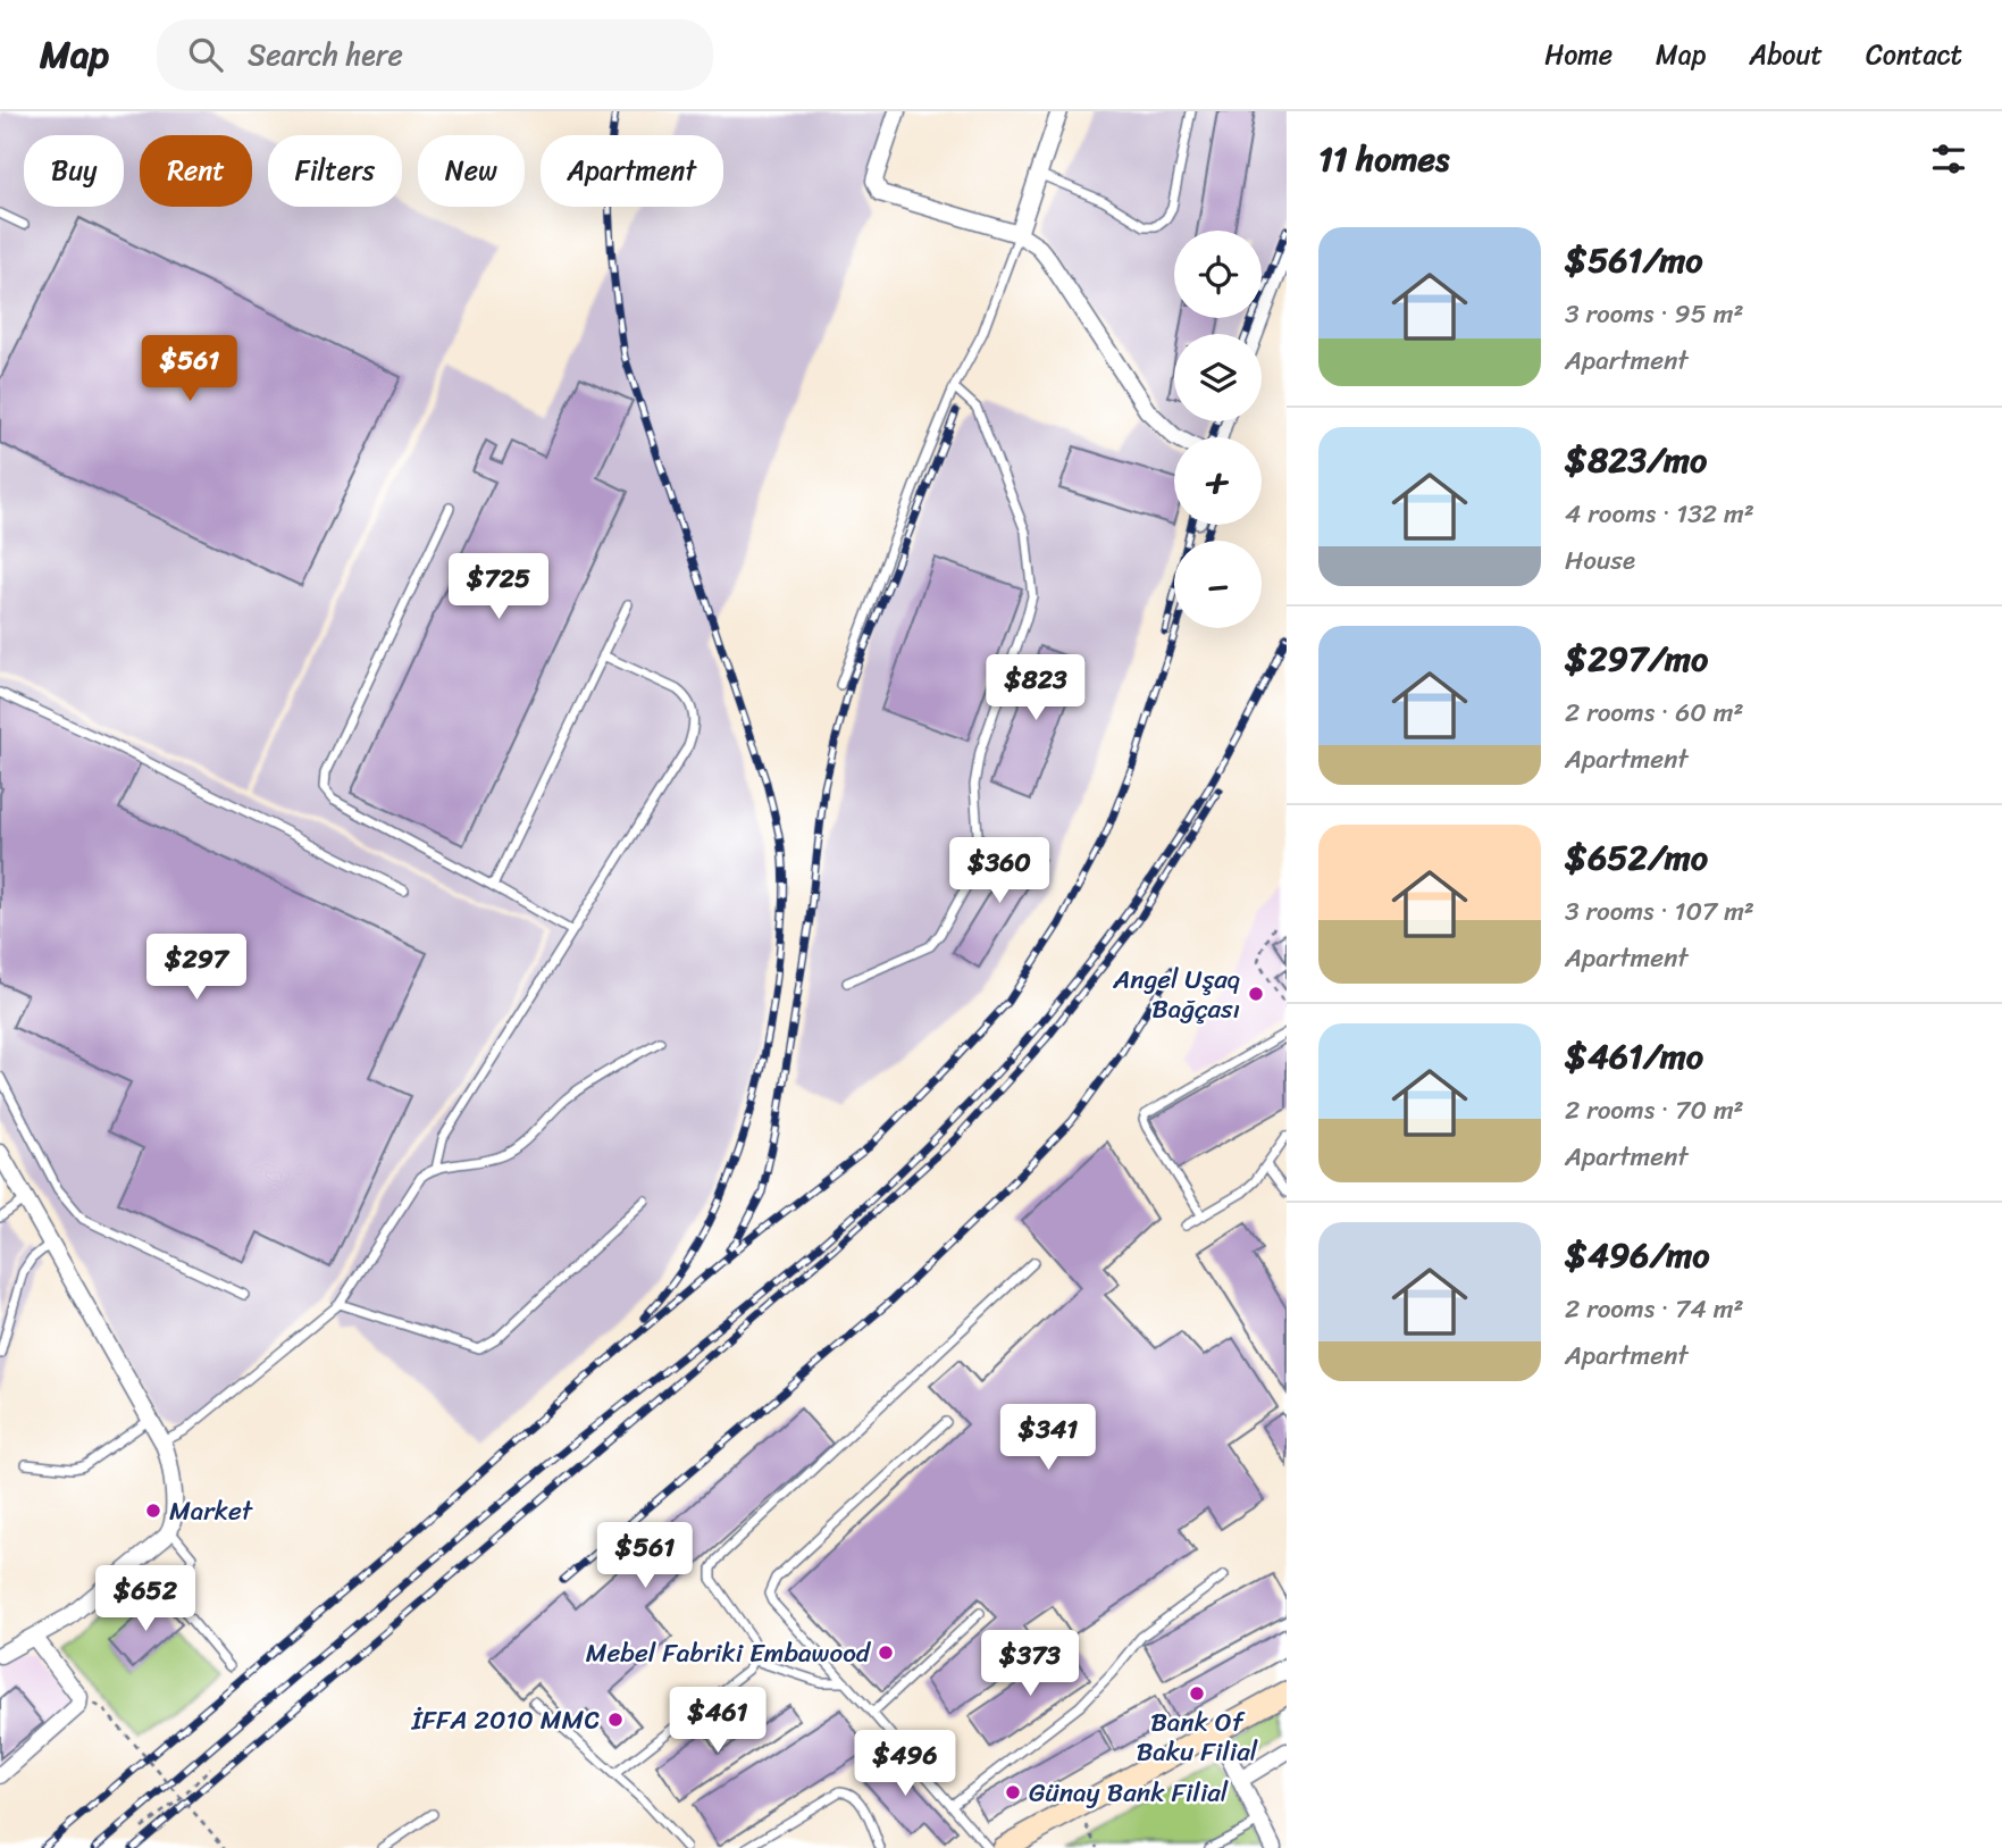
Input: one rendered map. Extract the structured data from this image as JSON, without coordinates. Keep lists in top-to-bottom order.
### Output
{
  "places": [
    "Angel Uşaq Bağçası",
    "Market",
    "Mebel Fabriki Embawood",
    "Bank Of Baku Filial",
    "İFFA 2010 MMC",
    "Günay Bank Filial"
  ],
  "page": {
    "header": "Map",
    "search": "Search here",
    "nav": [
      "Home",
      "Map",
      "About",
      "Contact"
    ],
    "heading": "11 homes",
    "chip": [
      "Buy",
      "Rent",
      "Filters",
      "New",
      "Apartment"
    ],
    "list": [
      {
        "name": "$561/mo",
        "note": "3 rooms · 95 m² · Apartment"
      },
      {
        "name": "$823/mo",
        "note": "4 rooms · 132 m² · House"
      },
      {
        "name": "$297/mo",
        "note": "2 rooms · 60 m² · Apartment"
      },
      {
        "name": "$652/mo",
        "note": "3 rooms · 107 m² · Apartment"
      },
      {
        "name": "$461/mo",
        "note": "2 rooms · 70 m² · Apartment"
      },
      {
        "name": "$496/mo",
        "note": "2 rooms · 74 m² · Apartment"
      }
    ],
    "map_buttons": ["+", "−"],
    "price": [
      "$561",
      "$725",
      "$823",
      "$360",
      "$297",
      "$341",
      "$561",
      "$652",
      "$373",
      "$461",
      "$496"
    ]
  }
}
